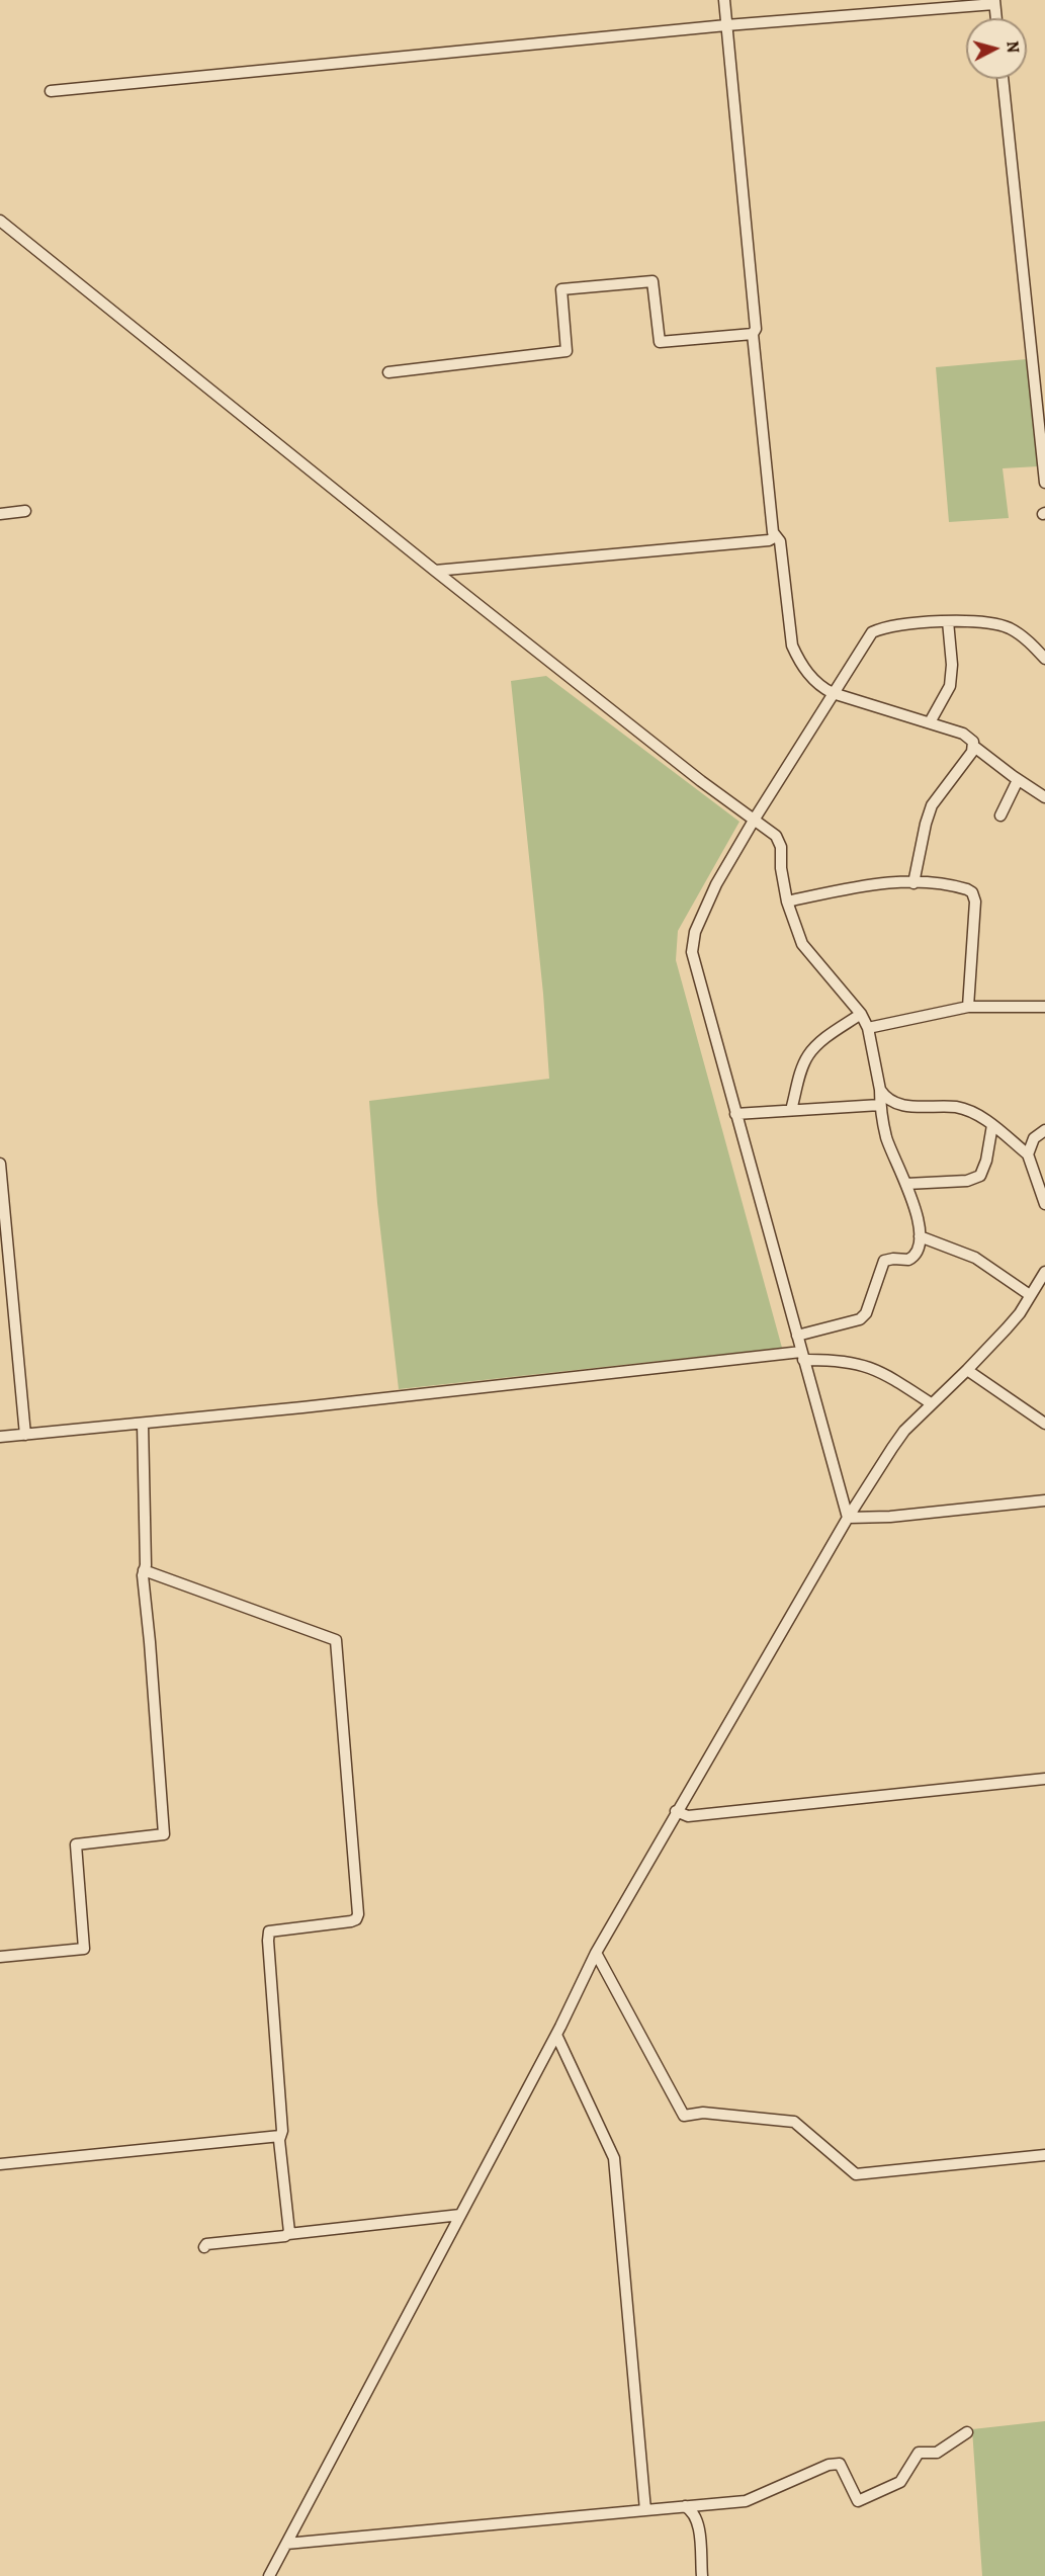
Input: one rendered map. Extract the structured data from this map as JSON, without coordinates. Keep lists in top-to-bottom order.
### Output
{
  "north": "right"
}
